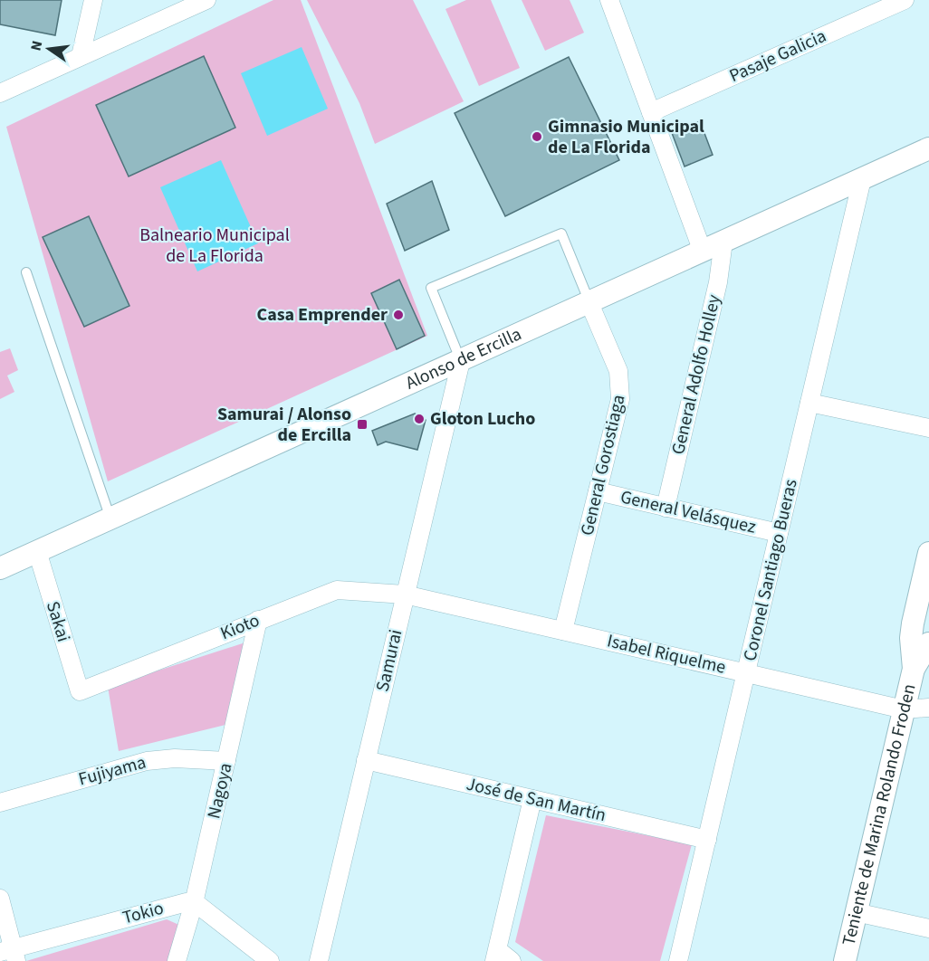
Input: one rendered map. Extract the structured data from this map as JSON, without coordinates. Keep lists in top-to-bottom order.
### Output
{
  "streets": {
    "street": [
      "Pasaje Galicia",
      "Alonso de Ercilla",
      "General Adolfo Holley",
      "General Gorostiaga",
      "General Velásquez",
      "Coronel Santiago Bueras",
      "Sakai",
      "Kioto",
      "Isabel Riquelme",
      "Samurai",
      "Fujiyama",
      "Nagoya",
      "José de San Martín",
      "Teniente de Marina Rolando Froden",
      "Tokio"
    ]
  },
  "crossings": [
    ["Alonso de Ercilla", "General Adolfo Holley"],
    ["Alonso de Ercilla", "General Gorostiaga"],
    ["Alonso de Ercilla", "Coronel Santiago Bueras"],
    ["Alonso de Ercilla", "Sakai"],
    ["Alonso de Ercilla", "Samurai"],
    ["General Adolfo Holley", "General Velásquez"],
    ["General Gorostiaga", "General Velásquez"],
    ["General Gorostiaga", "Isabel Riquelme"],
    ["General Velásquez", "Coronel Santiago Bueras"],
    ["Coronel Santiago Bueras", "Isabel Riquelme"],
    ["Coronel Santiago Bueras", "José de San Martín"],
    ["Sakai", "Kioto"],
    ["Kioto", "Isabel Riquelme"],
    ["Kioto", "Samurai"],
    ["Kioto", "Nagoya"],
    ["Isabel Riquelme", "Samurai"],
    ["Isabel Riquelme", "Teniente de Marina Rolando Froden"],
    ["Samurai", "José de San Martín"],
    ["Fujiyama", "Nagoya"],
    ["Nagoya", "Tokio"]
  ],
  "parks": ["Balneario Municipal de La Florida"],
  "places": {
    "other": ["Gimnasio Municipal de La Florida", "Casa Emprender", "Gloton Lucho"],
    "transit": ["Samurai / Alonso de Ercilla"]
  },
  "north": "left"
}
